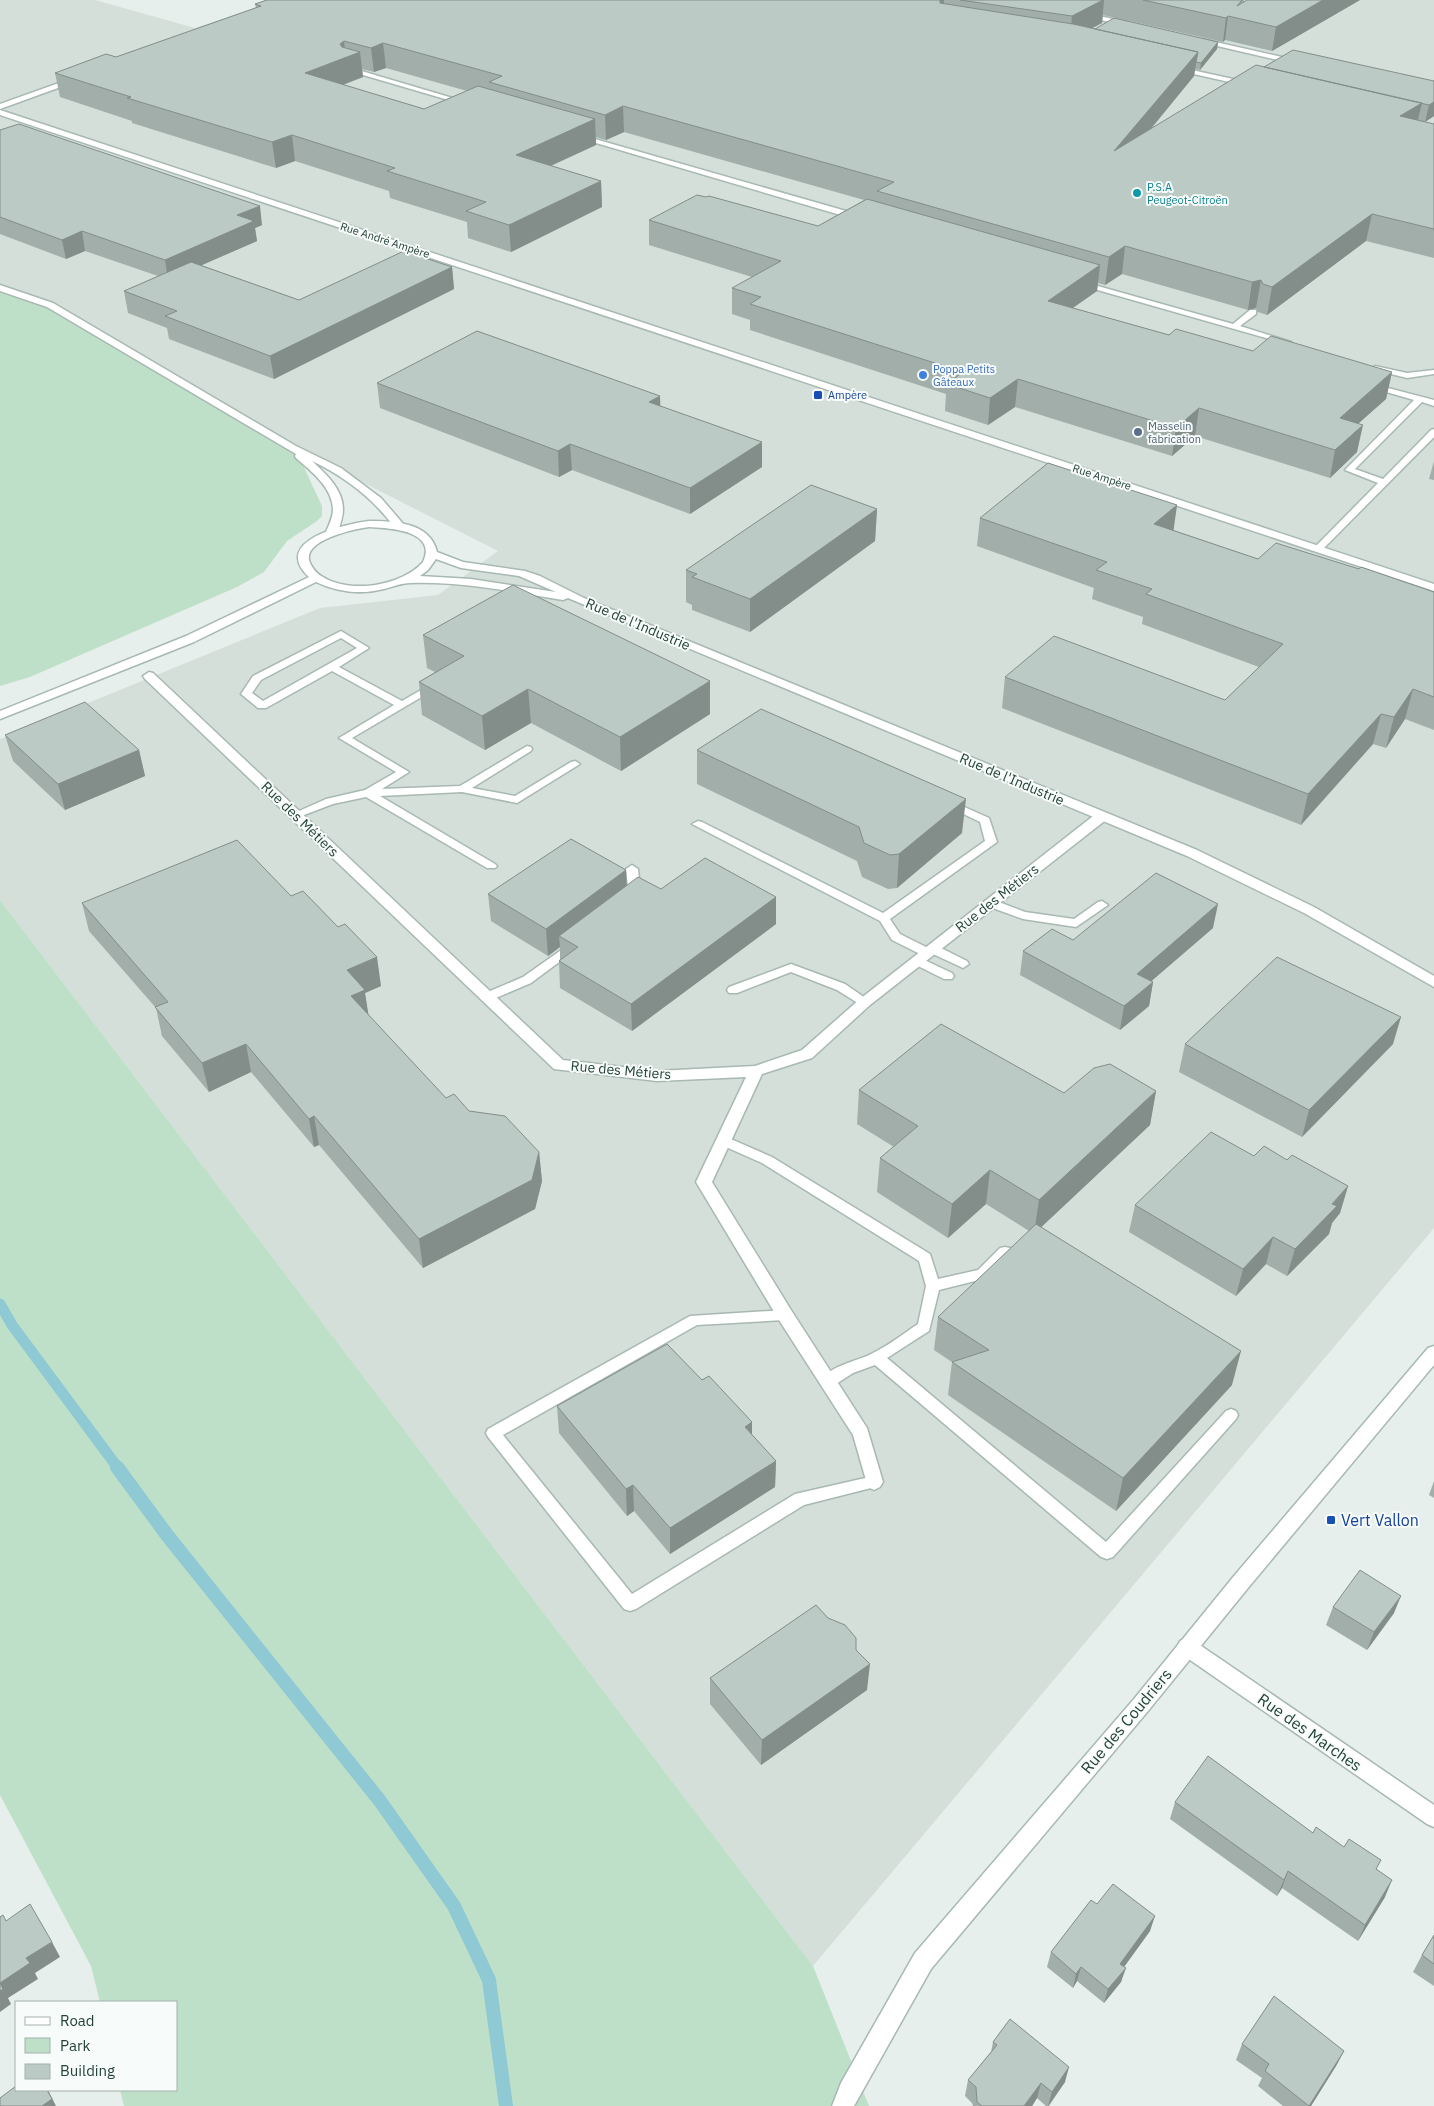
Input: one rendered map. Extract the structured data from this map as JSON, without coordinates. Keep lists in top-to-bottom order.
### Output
{
  "streets": {
    "street": [
      "Rue André Ampère",
      "Rue Ampère",
      "Rue de l'Industrie",
      "Rue des Métiers",
      "Rue des Coudriers",
      "Rue des Marches"
    ]
  },
  "crossings": [
    ["Rue André Ampère", "Rue Ampère"],
    ["Rue de l'Industrie", "Rue des Métiers"],
    ["Rue des Coudriers", "Rue des Marches"]
  ],
  "places": {
    "other": ["P.S.A Peugeot-Citroën", "Poppa Petits Gâteaux", "Masselin fabrication"],
    "transit": ["Ampère", "Vert Vallon"]
  },
  "legend": ["Road", "Park", "Building"]
}
